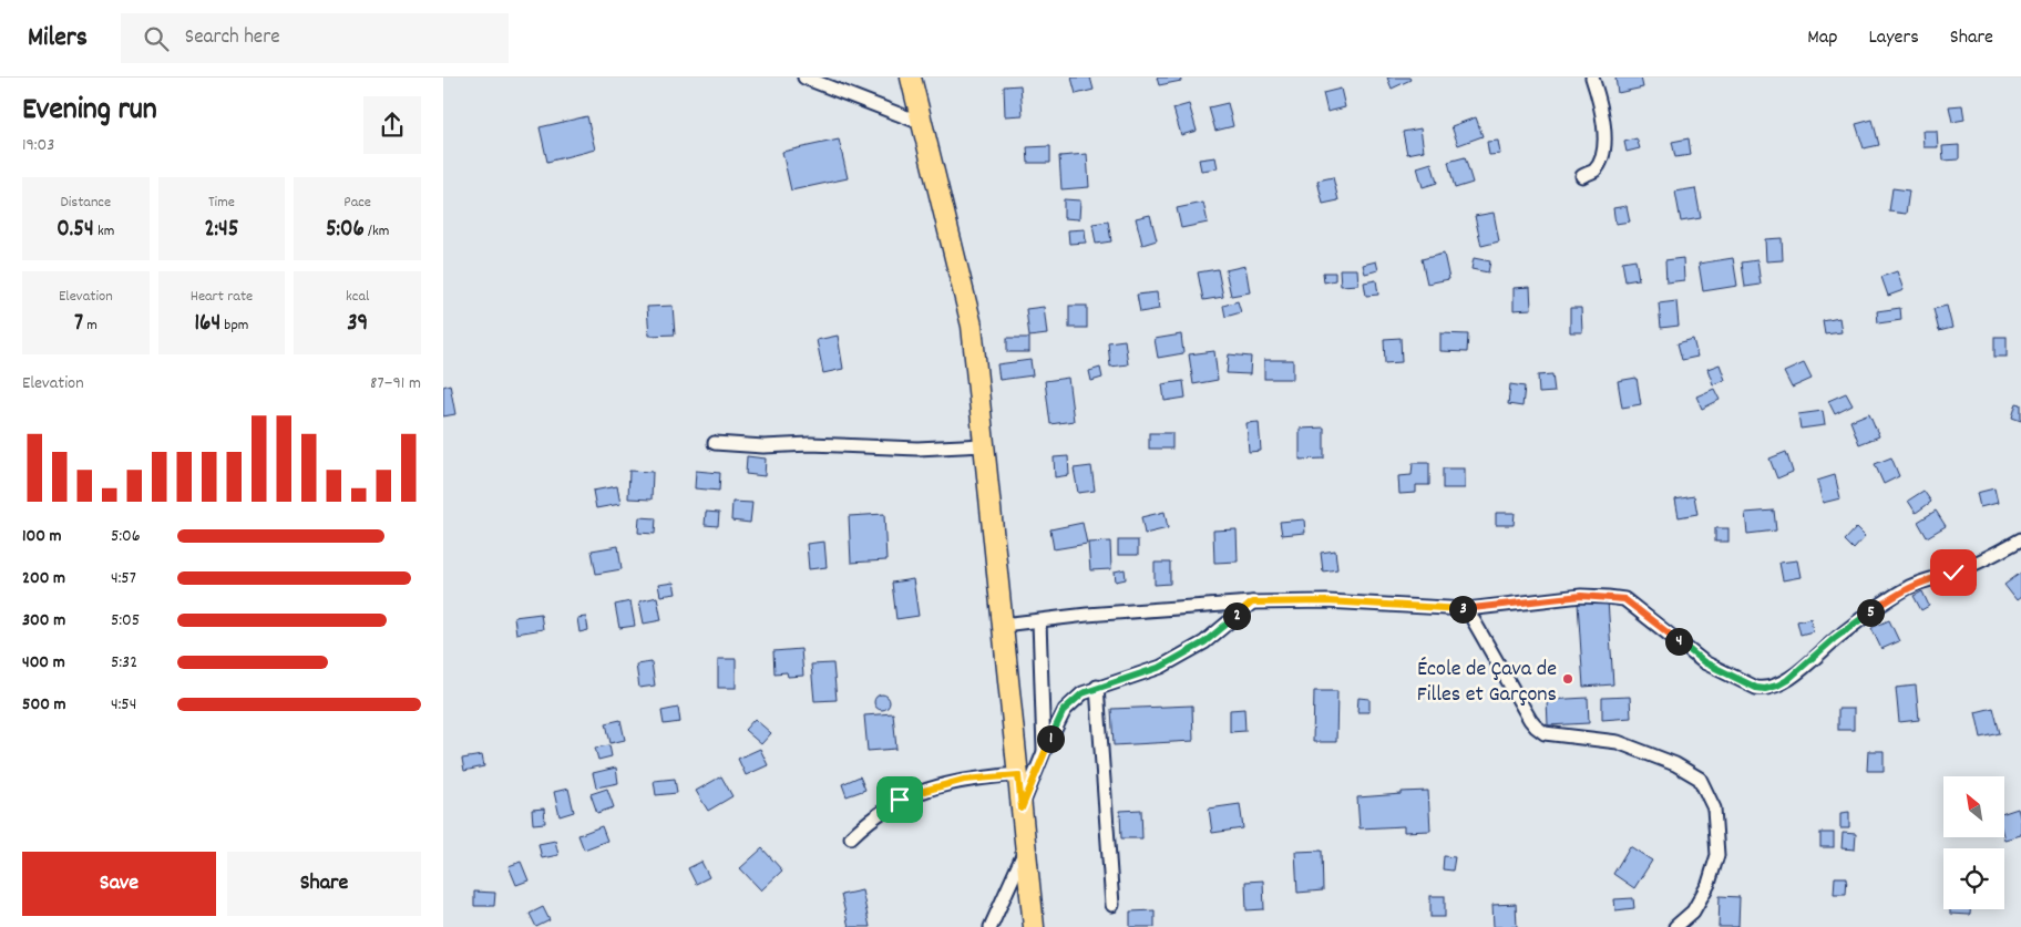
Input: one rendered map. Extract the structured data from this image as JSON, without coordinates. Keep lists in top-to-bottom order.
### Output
{
  "places": ["École de Çava de Filles et Garçons"],
  "north": "top left",
  "page": {
    "header": "Milers",
    "search": "Search here",
    "nav": ["Map", "Layers", "Share"],
    "heading": ["Evening run", "19:03"],
    "stats": [
      ["Distance", "0.54 km"],
      ["Time", "2:45"],
      ["Pace", "5:06 /km"],
      ["Elevation", "7 m"],
      ["Heart rate", "164 bpm"],
      ["kcal", "39"]
    ],
    "chart": ["Elevation", "87–91 m"],
    "list": [
      {
        "name": "100 m",
        "note": "5:06"
      },
      {
        "name": "200 m",
        "note": "4:57"
      },
      {
        "name": "300 m",
        "note": "5:05"
      },
      {
        "name": "400 m",
        "note": "5:32"
      },
      {
        "name": "500 m",
        "note": "4:54"
      }
    ],
    "pins": [
      "3",
      "5",
      "2",
      "4",
      "1"
    ],
    "buttons": ["Save", "Share"]
  }
}
